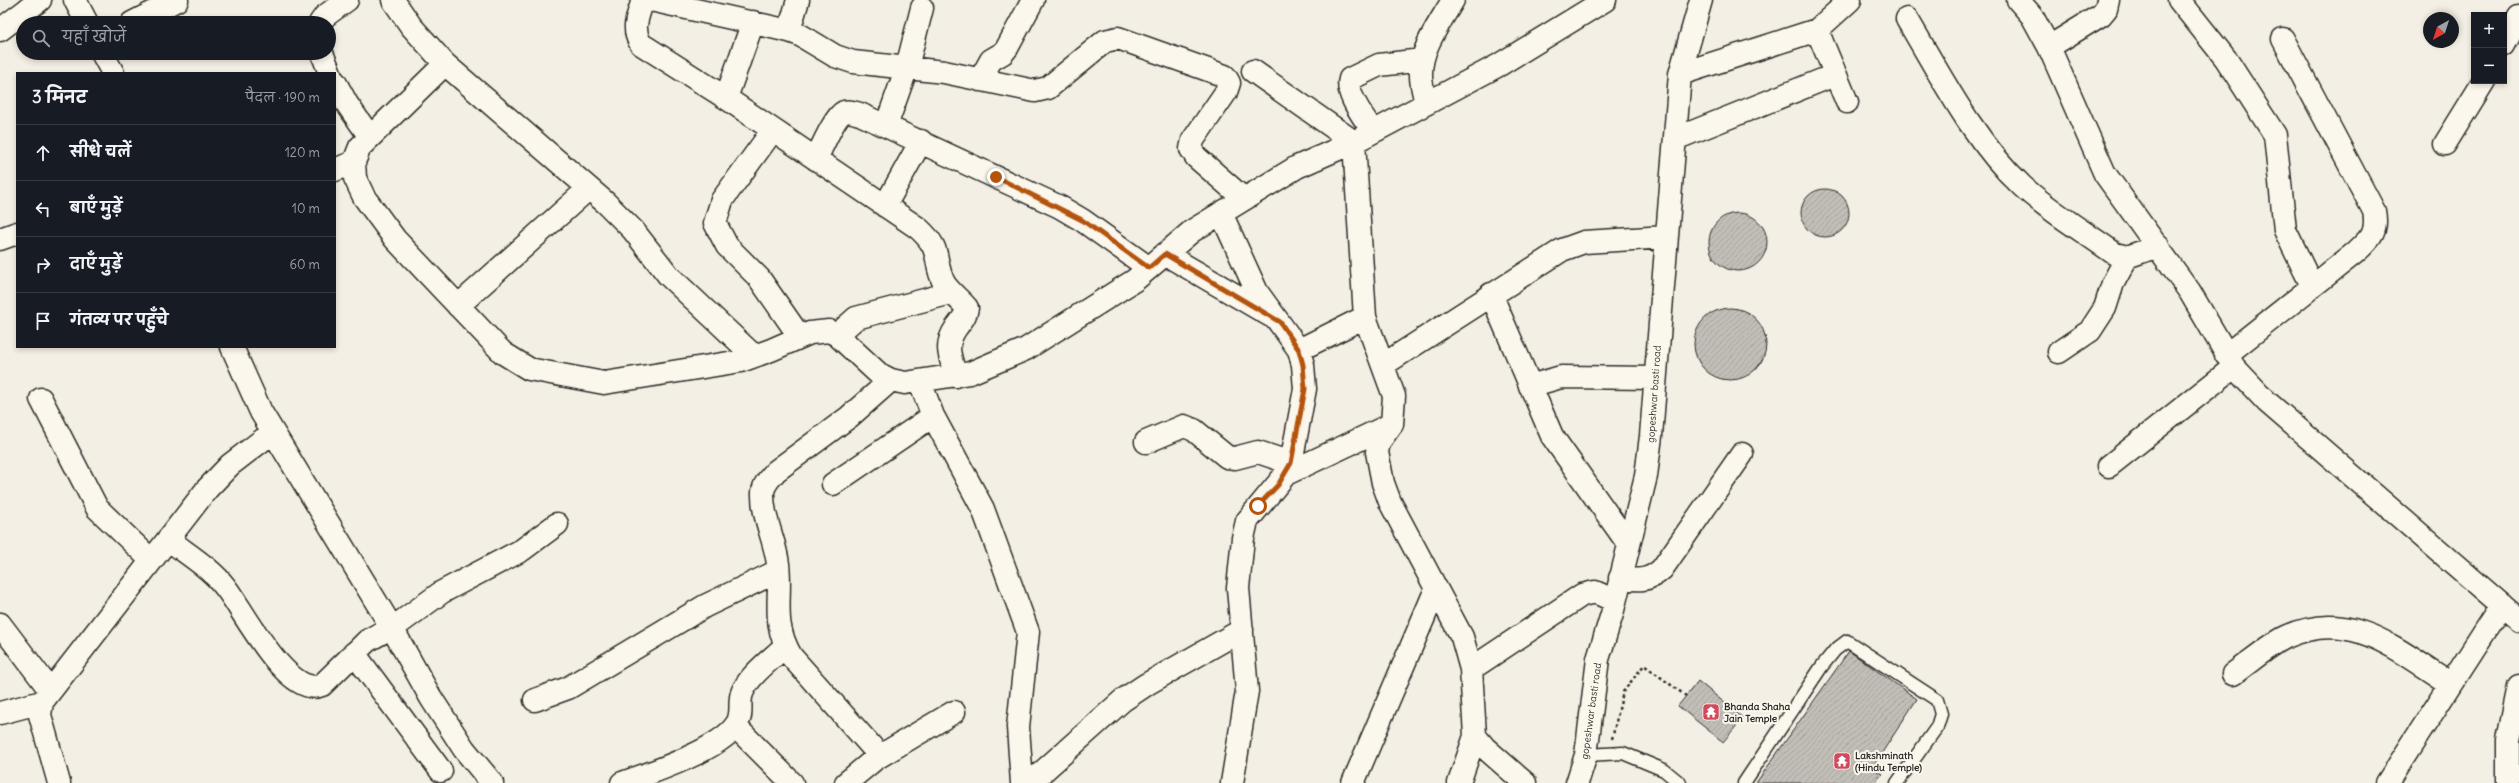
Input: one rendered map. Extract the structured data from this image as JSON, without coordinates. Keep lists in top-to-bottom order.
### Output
{
  "streets": {
    "street": ["gopeshwar basti road"]
  },
  "places": {
    "temple": ["Bhanda Shaha Jain Temple", "Lakshminath (Hindu Temple)"]
  },
  "north": "bottom left",
  "page": {
    "map_buttons": ["+", "−"],
    "search": "यहाँ खोजें",
    "heading": ["3 मिनट", "पैदल · 190 m"],
    "list": [
      ["सीधे चलें", "120 m"],
      ["बाएँ मुड़ें", "10 m"],
      ["दाएँ मुड़ें", "60 m"],
      "गंतव्य पर पहुँचे"
    ]
  }
}
